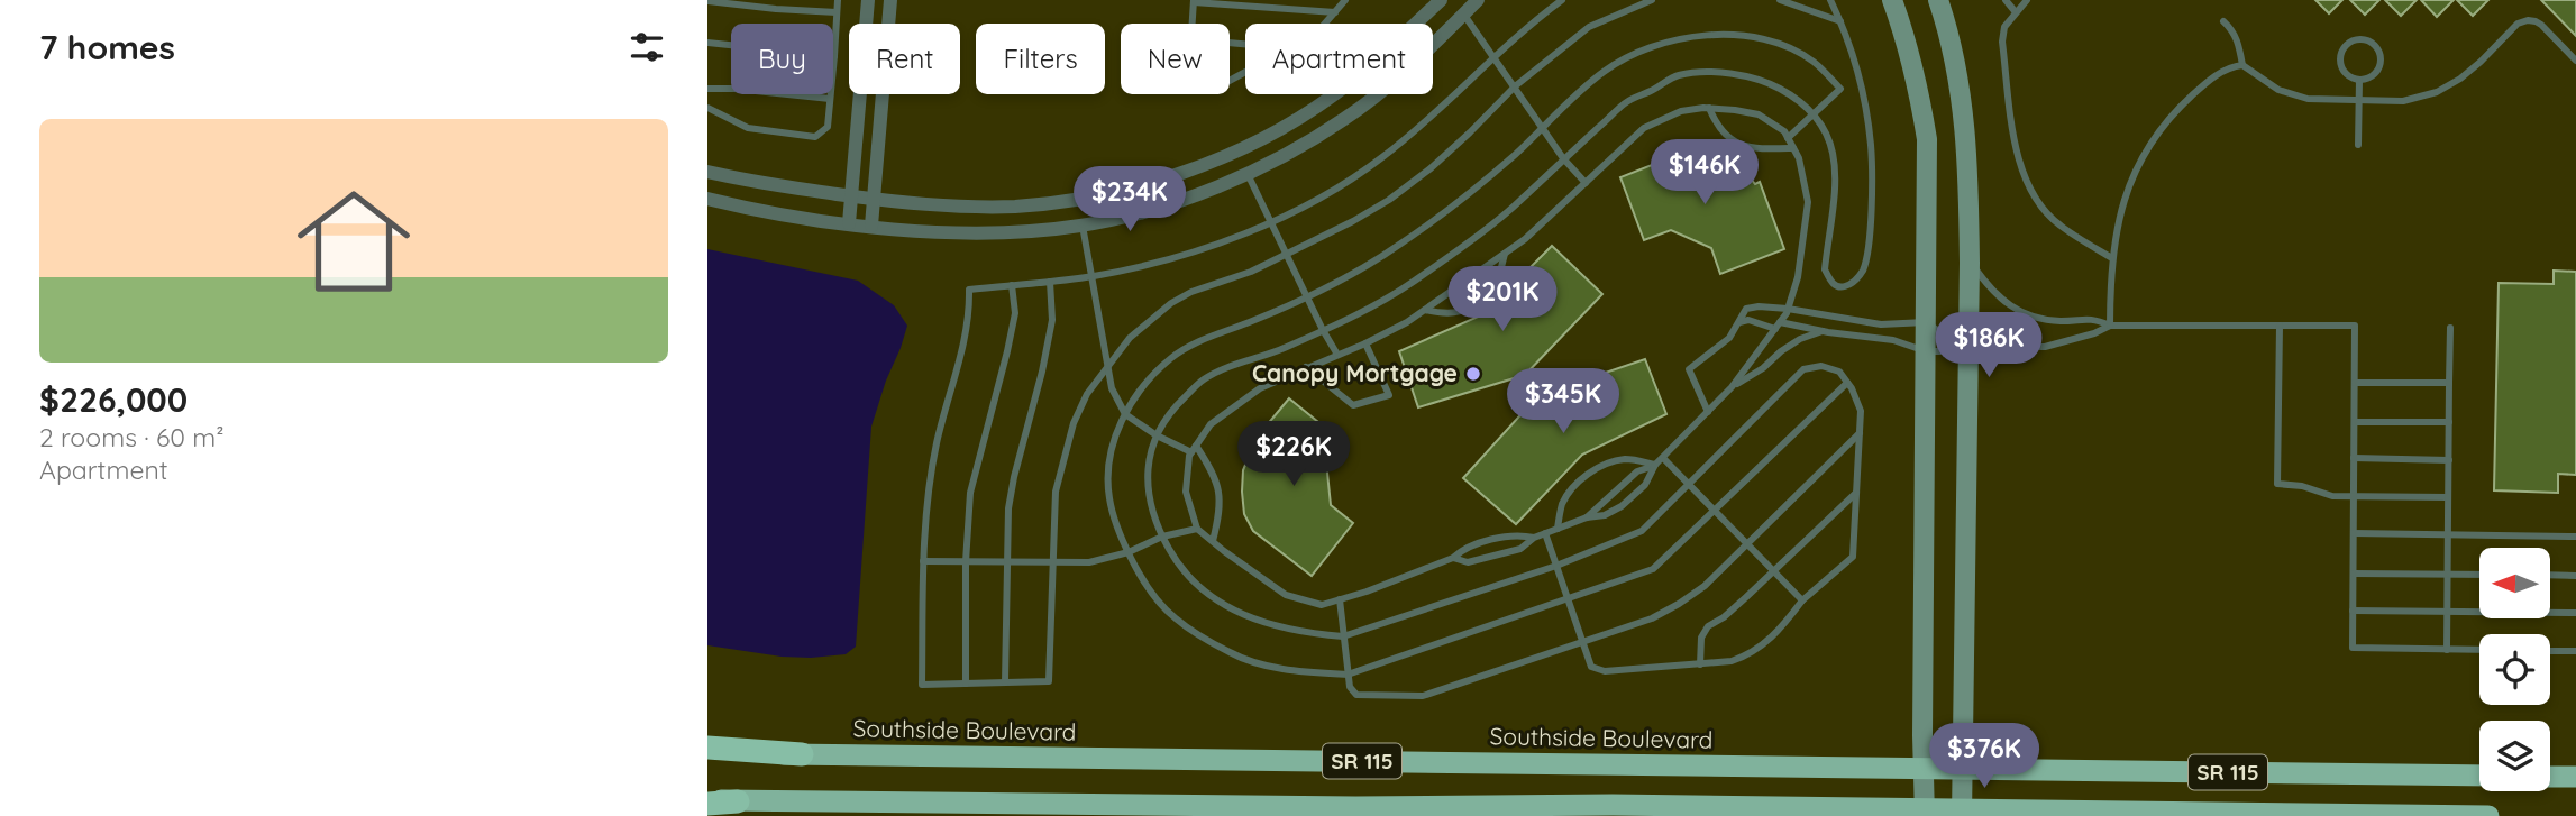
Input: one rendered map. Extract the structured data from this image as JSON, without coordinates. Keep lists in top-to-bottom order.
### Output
{
  "streets": {
    "highway": ["Southside Boulevard", "SR 115"]
  },
  "places": ["Canopy Mortgage"],
  "north": "left",
  "page": {
    "heading": "7 homes",
    "chip": [
      "Buy",
      "Rent",
      "Filters",
      "New",
      "Apartment"
    ],
    "list": [
      {
        "name": "$226,000",
        "note": "2 rooms · 60 m² · Apartment"
      }
    ],
    "price": [
      "$146K",
      "$234K",
      "$201K",
      "$186K",
      "$345K",
      "$226K",
      "$376K"
    ]
  }
}
